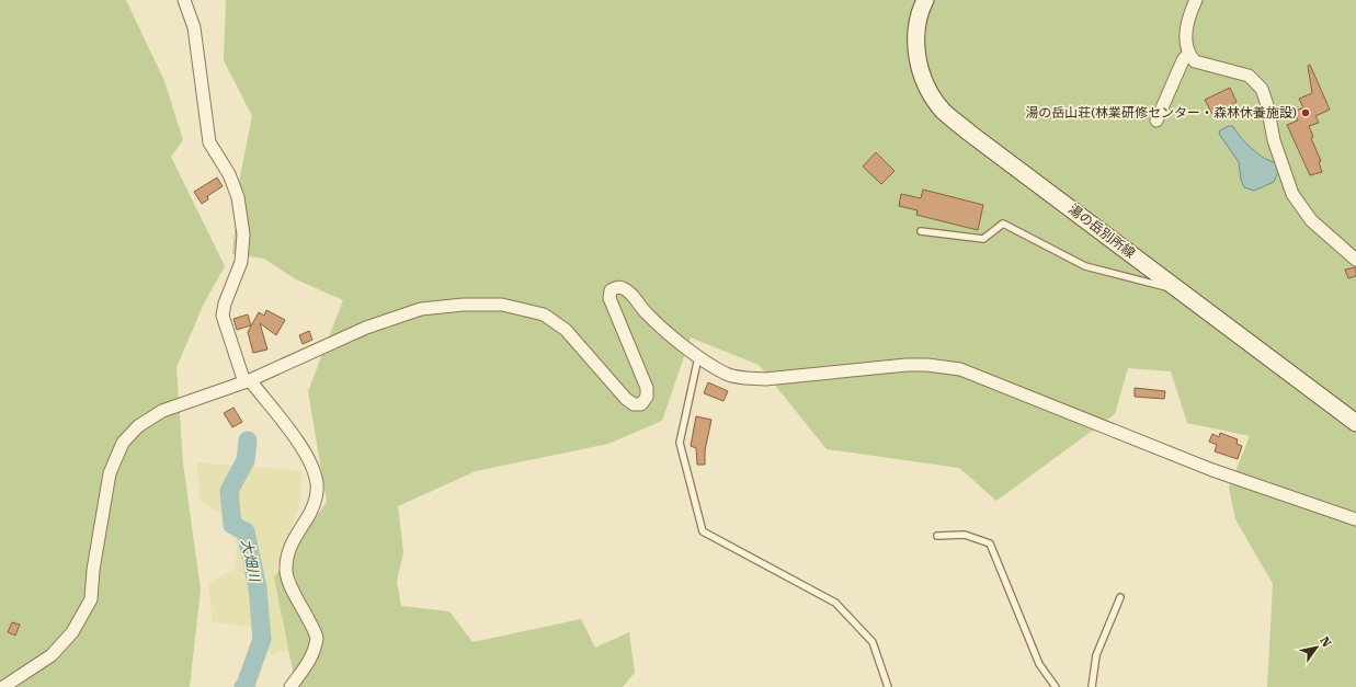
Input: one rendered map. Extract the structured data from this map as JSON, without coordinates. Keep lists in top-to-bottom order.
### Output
{
  "streets": {
    "main road": ["湯の岳別所線"]
  },
  "water": ["大畑川"],
  "places": ["湯の岳山荘(林業研修センター・森林休養施設)"],
  "north": "top right"
}
